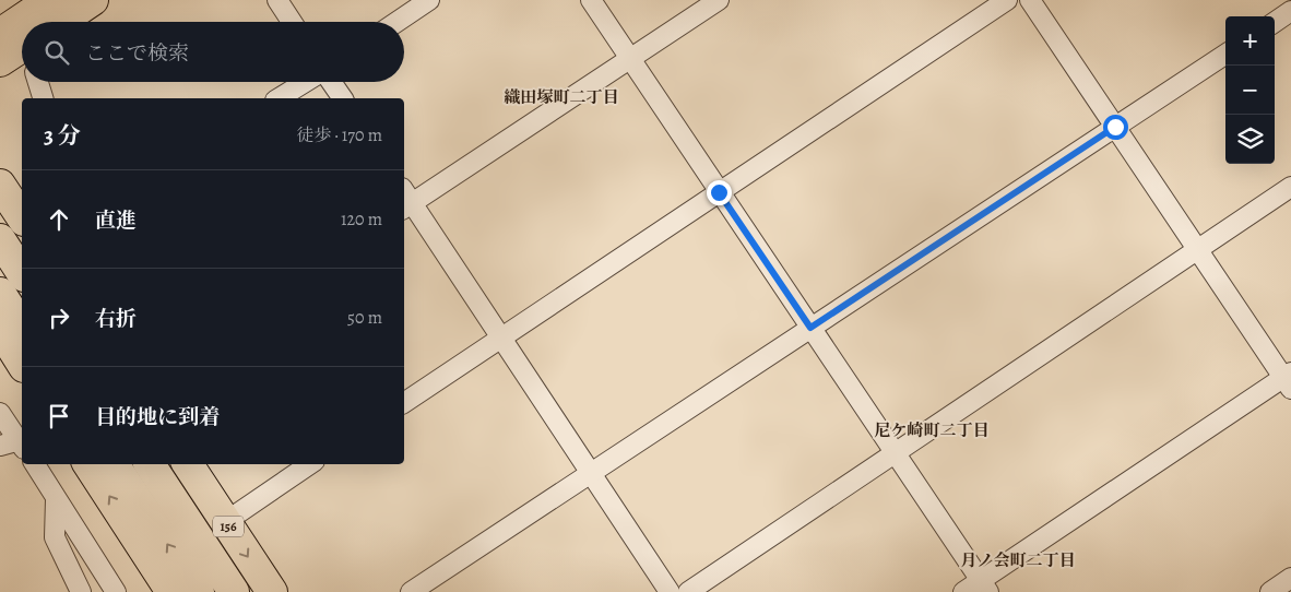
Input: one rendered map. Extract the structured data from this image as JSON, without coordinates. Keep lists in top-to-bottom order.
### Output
{
  "streets": {
    "highway": ["156"]
  },
  "districts": ["織田塚町二丁目", "尼ケ崎町二丁目", "月ノ会町二丁目"],
  "page": {
    "map_buttons": ["+", "−"],
    "search": "ここで検索",
    "heading": ["3 分", "徒歩 · 170 m"],
    "list": [
      ["直進", "120 m"],
      ["右折", "50 m"],
      "目的地に到着"
    ]
  }
}
